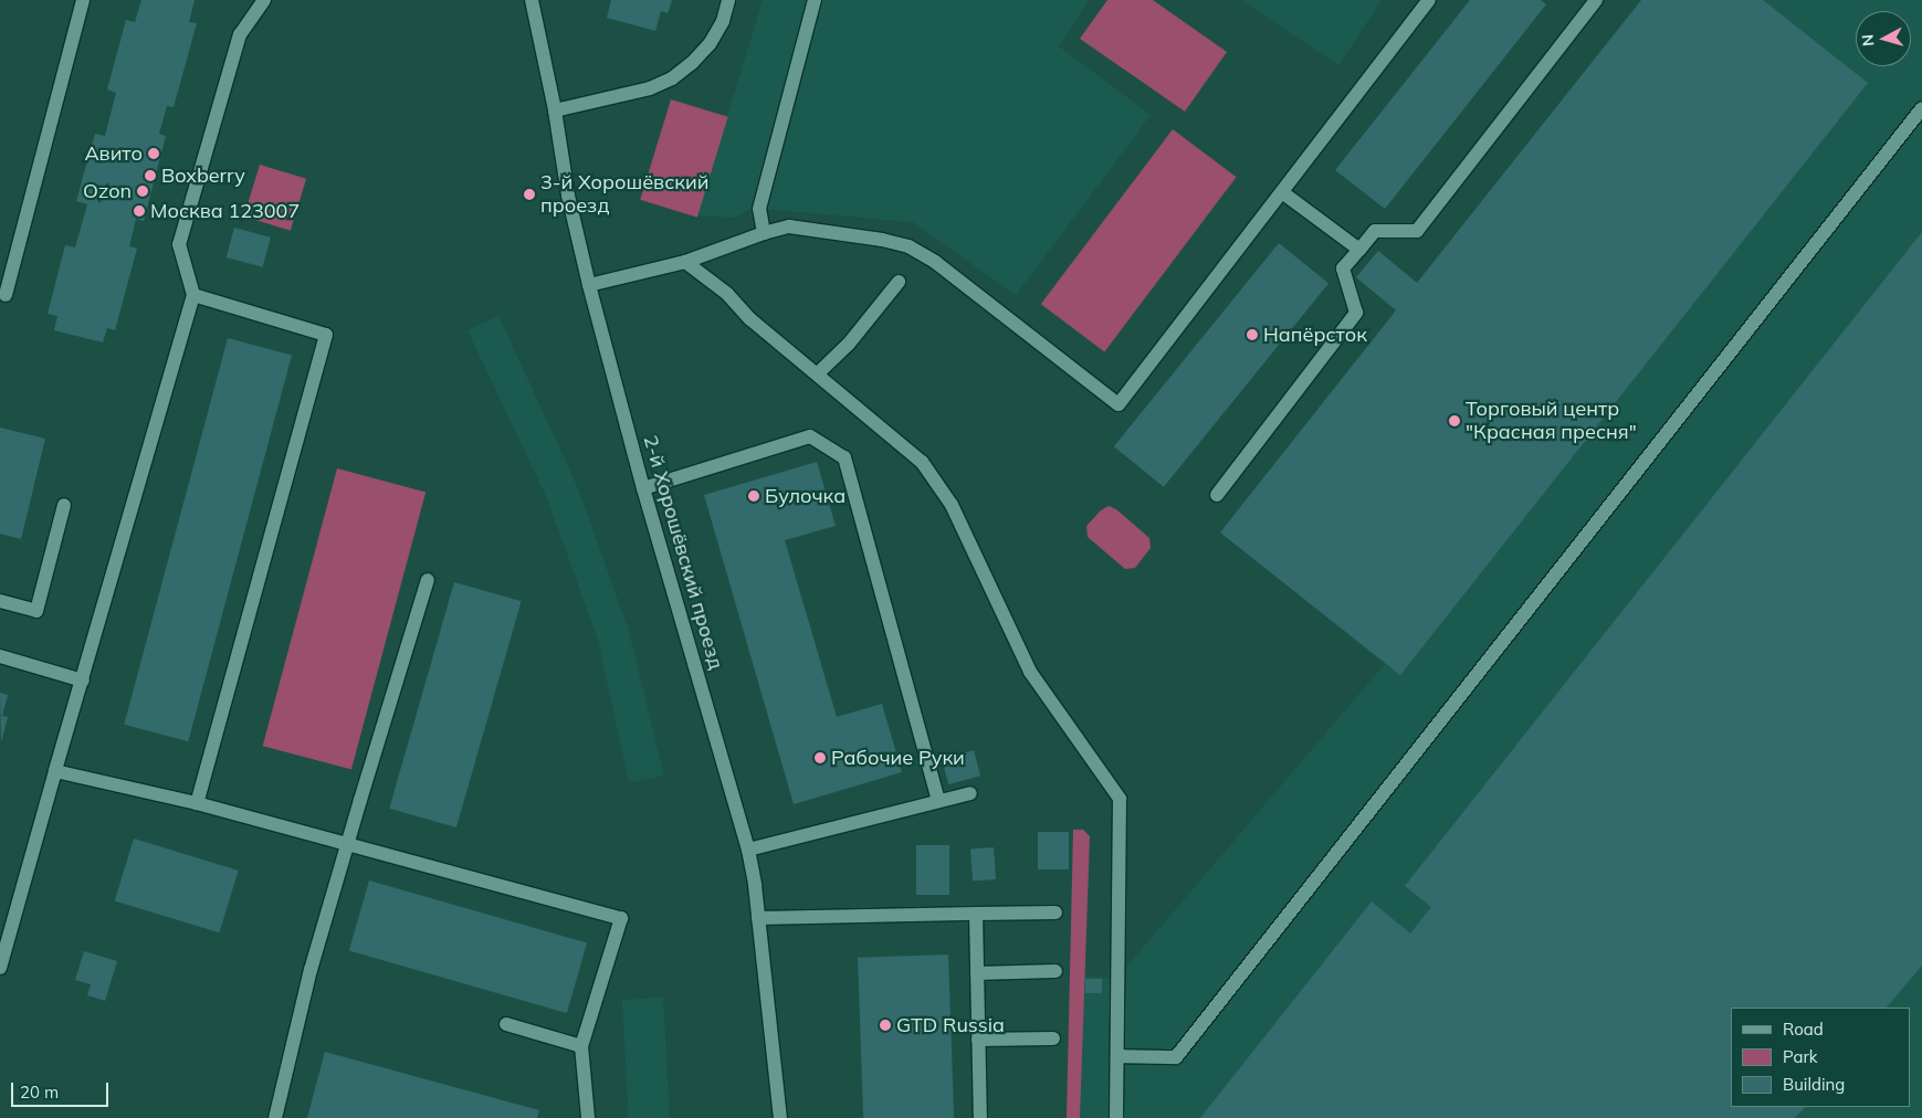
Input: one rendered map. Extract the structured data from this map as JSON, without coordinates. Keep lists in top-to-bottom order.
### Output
{
  "streets": {
    "street": ["2-й Хорошёвский проезд"]
  },
  "places": [
    "Авито",
    "Boxberry",
    "Ozon",
    "3-й Хорошёвский проезд",
    "Москва 123007",
    "Напёрсток",
    "Торговый центр \"Красная пресня\"",
    "Булочка",
    "Рабочие Руки",
    "GTD Russia"
  ],
  "legend": ["Road", "Park", "Building"],
  "scale_bar": "20 m",
  "north": "left"
}
